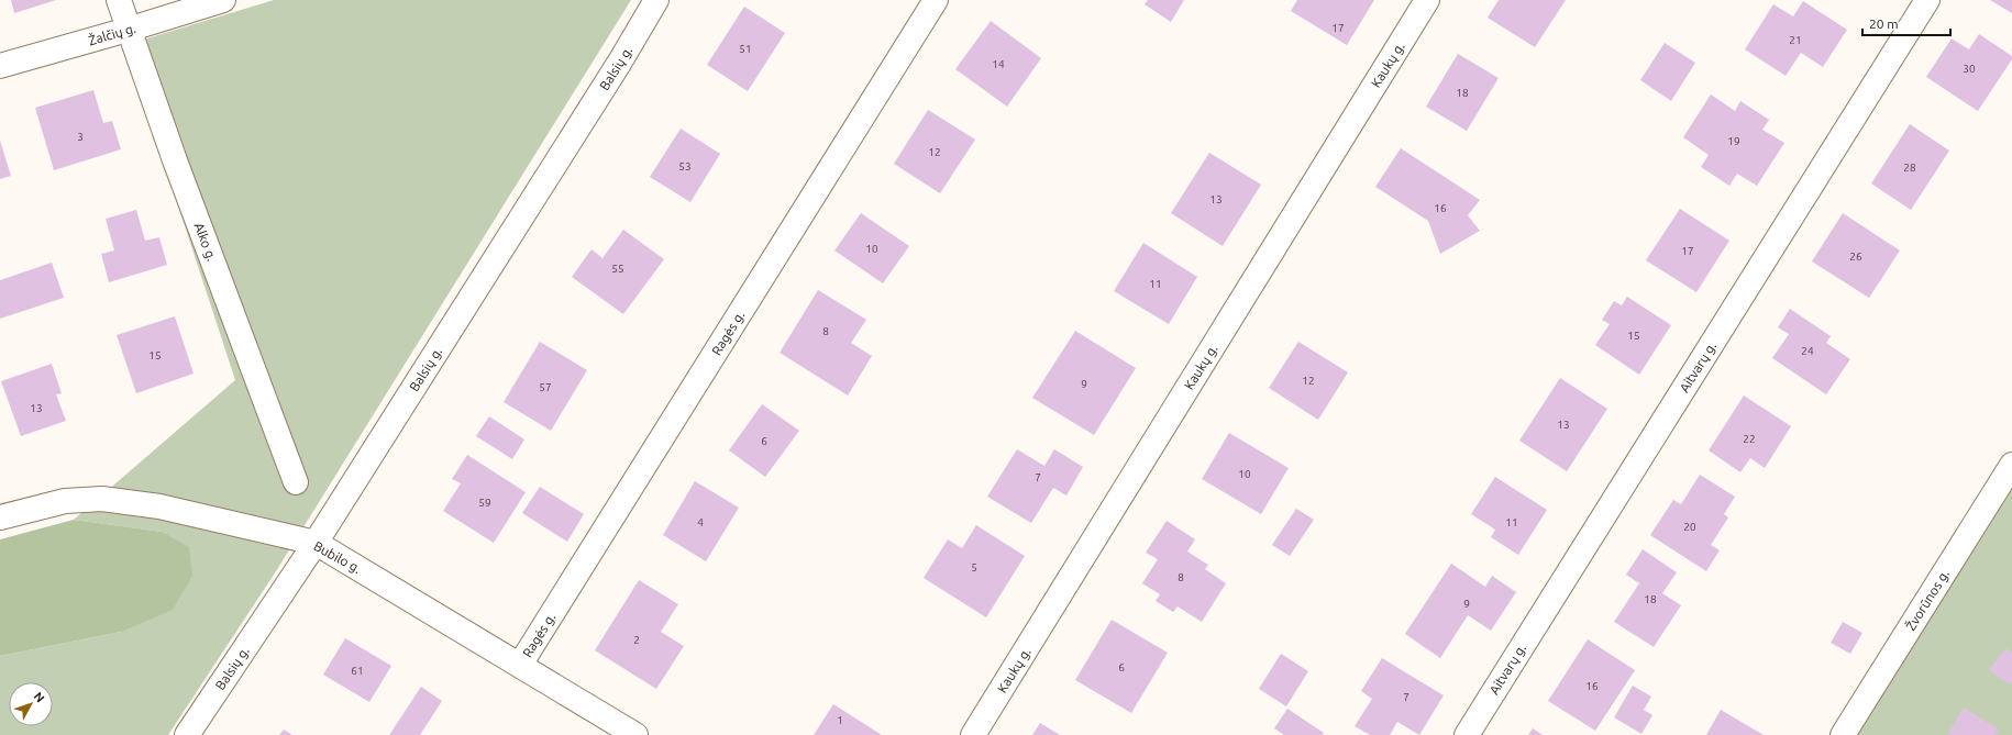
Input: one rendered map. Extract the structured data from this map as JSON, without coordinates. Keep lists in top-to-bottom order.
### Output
{
  "streets": {
    "street": [
      "Žalčių g.",
      "Kaukų g.",
      "Balsių g.",
      "Alko g.",
      "Ragės g.",
      "Aitvarų g.",
      "Bubilo g.",
      "Žvorūnos g."
    ]
  },
  "crossings": [
    ["Žalčių g.", "Alko g."],
    ["Balsių g.", "Bubilo g."],
    ["Ragės g.", "Bubilo g."]
  ],
  "house_numbers": [
    "17",
    "21",
    "51",
    "14",
    "30",
    "18",
    "3",
    "19",
    "12",
    "53",
    "28",
    "13",
    "16",
    "10",
    "17",
    "26",
    "55",
    "11",
    "8",
    "15",
    "24",
    "15",
    "12",
    "9",
    "57",
    "13",
    "13",
    "22",
    "6",
    "10",
    "7",
    "59",
    "4",
    "11",
    "20",
    "5",
    "8",
    "18",
    "9",
    "2",
    "6",
    "61",
    "16",
    "7",
    "1"
  ],
  "scale_bar": "20 m",
  "north": "top right"
}
